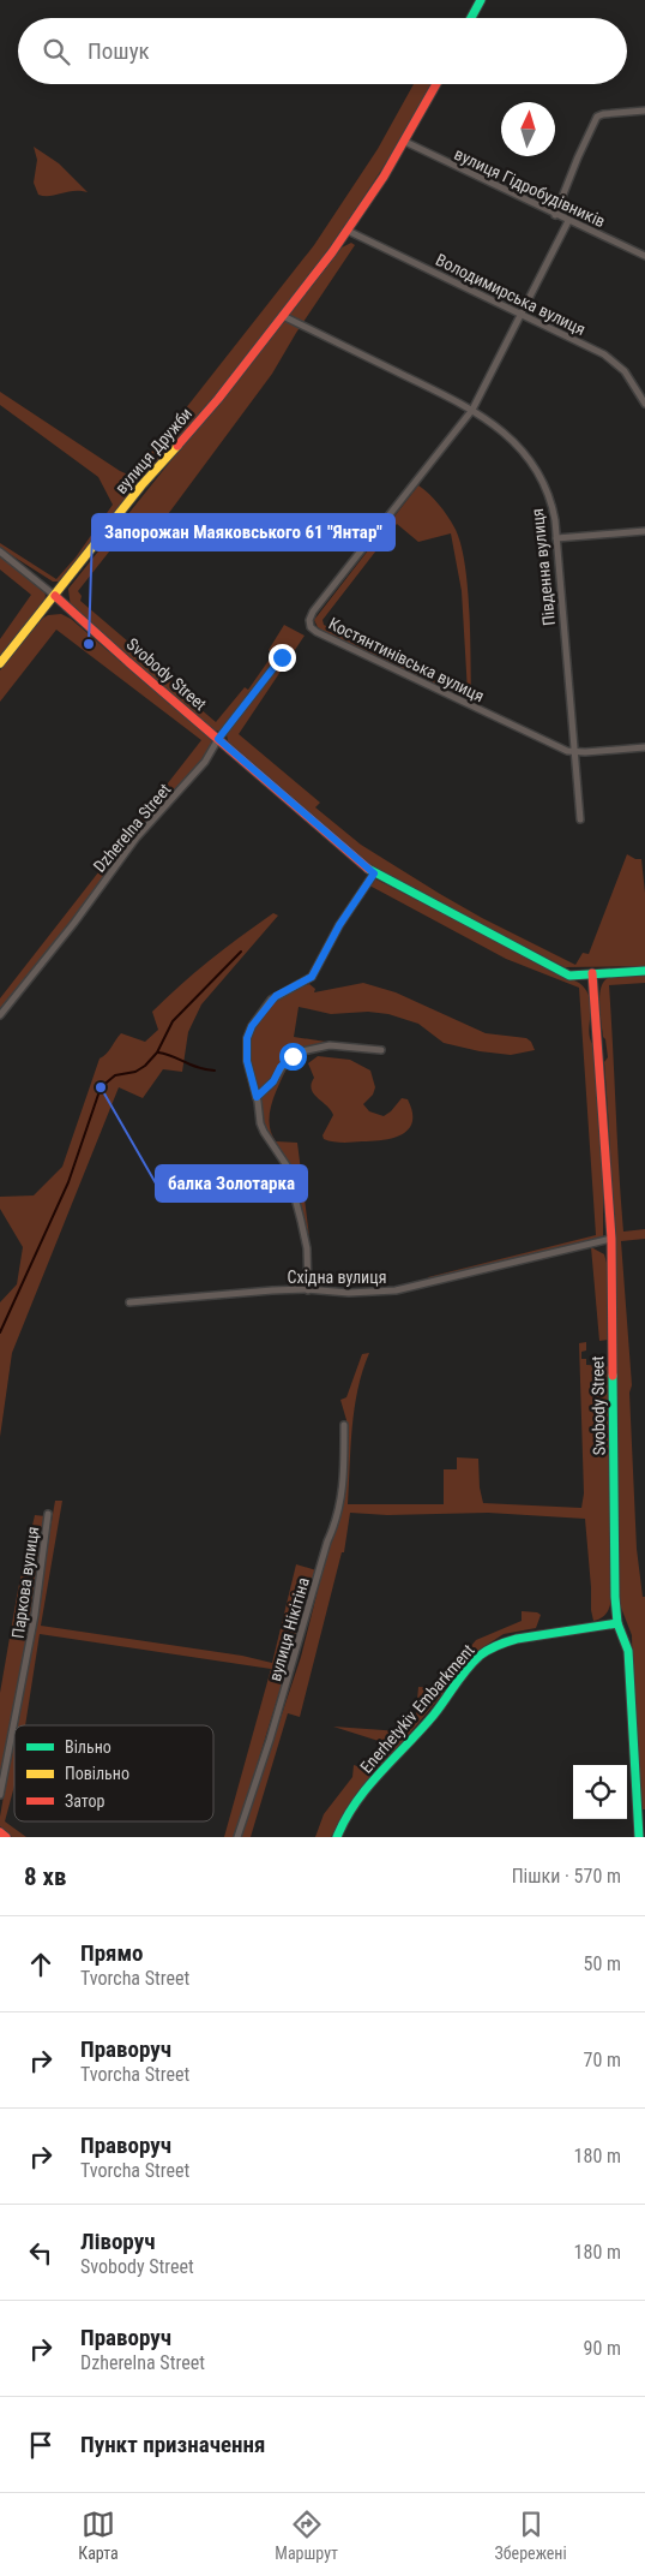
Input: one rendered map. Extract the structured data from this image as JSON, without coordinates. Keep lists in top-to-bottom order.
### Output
{
  "streets": {
    "street": [
      "вулиця Гідробудівників",
      "Володимирська вулиця",
      "вулиця Дружби",
      "Південна вулиця",
      "Костянтинівська вулиця",
      "Svobody Street",
      "Dzherelna Street",
      "Східна вулиця",
      "Паркова вулиця",
      "вулиця Нікітіна",
      "Enerhetykiv Embarkment"
    ]
  },
  "crossings": [
    ["вулиця Гідробудівників", "вулиця Дружби"],
    ["вулиця Гідробудівників", "Костянтинівська вулиця"],
    ["Володимирська вулиця", "вулиця Дружби"],
    ["Володимирська вулиця", "Костянтинівська вулиця"],
    ["вулиця Дружби", "Південна вулиця"],
    ["вулиця Дружби", "Svobody Street"],
    ["Південна вулиця", "Костянтинівська вулиця"],
    ["Svobody Street", "Dzherelna Street"],
    ["Svobody Street", "Східна вулиця"],
    ["Svobody Street", "Enerhetykiv Embarkment"]
  ],
  "places": ["Запорожан Маяковського 61 \"Янтар\"", "балка Золотарка"],
  "legend": ["Вільно", "Повільно", "Затор"],
  "north": "top",
  "page": {
    "search": "Пошук",
    "heading": ["8 хв", "Пішки · 570 m"],
    "list": [
      ["Прямо", "Tvorcha Street", "50 m"],
      ["Праворуч", "Tvorcha Street", "70 m"],
      ["Праворуч", "Tvorcha Street", "180 m"],
      ["Ліворуч", "Svobody Street", "180 m"],
      ["Праворуч", "Dzherelna Street", "90 m"],
      "Пункт призначення"
    ],
    "nav": ["Карта", "Маршрут", "Збережені"]
  }
}
